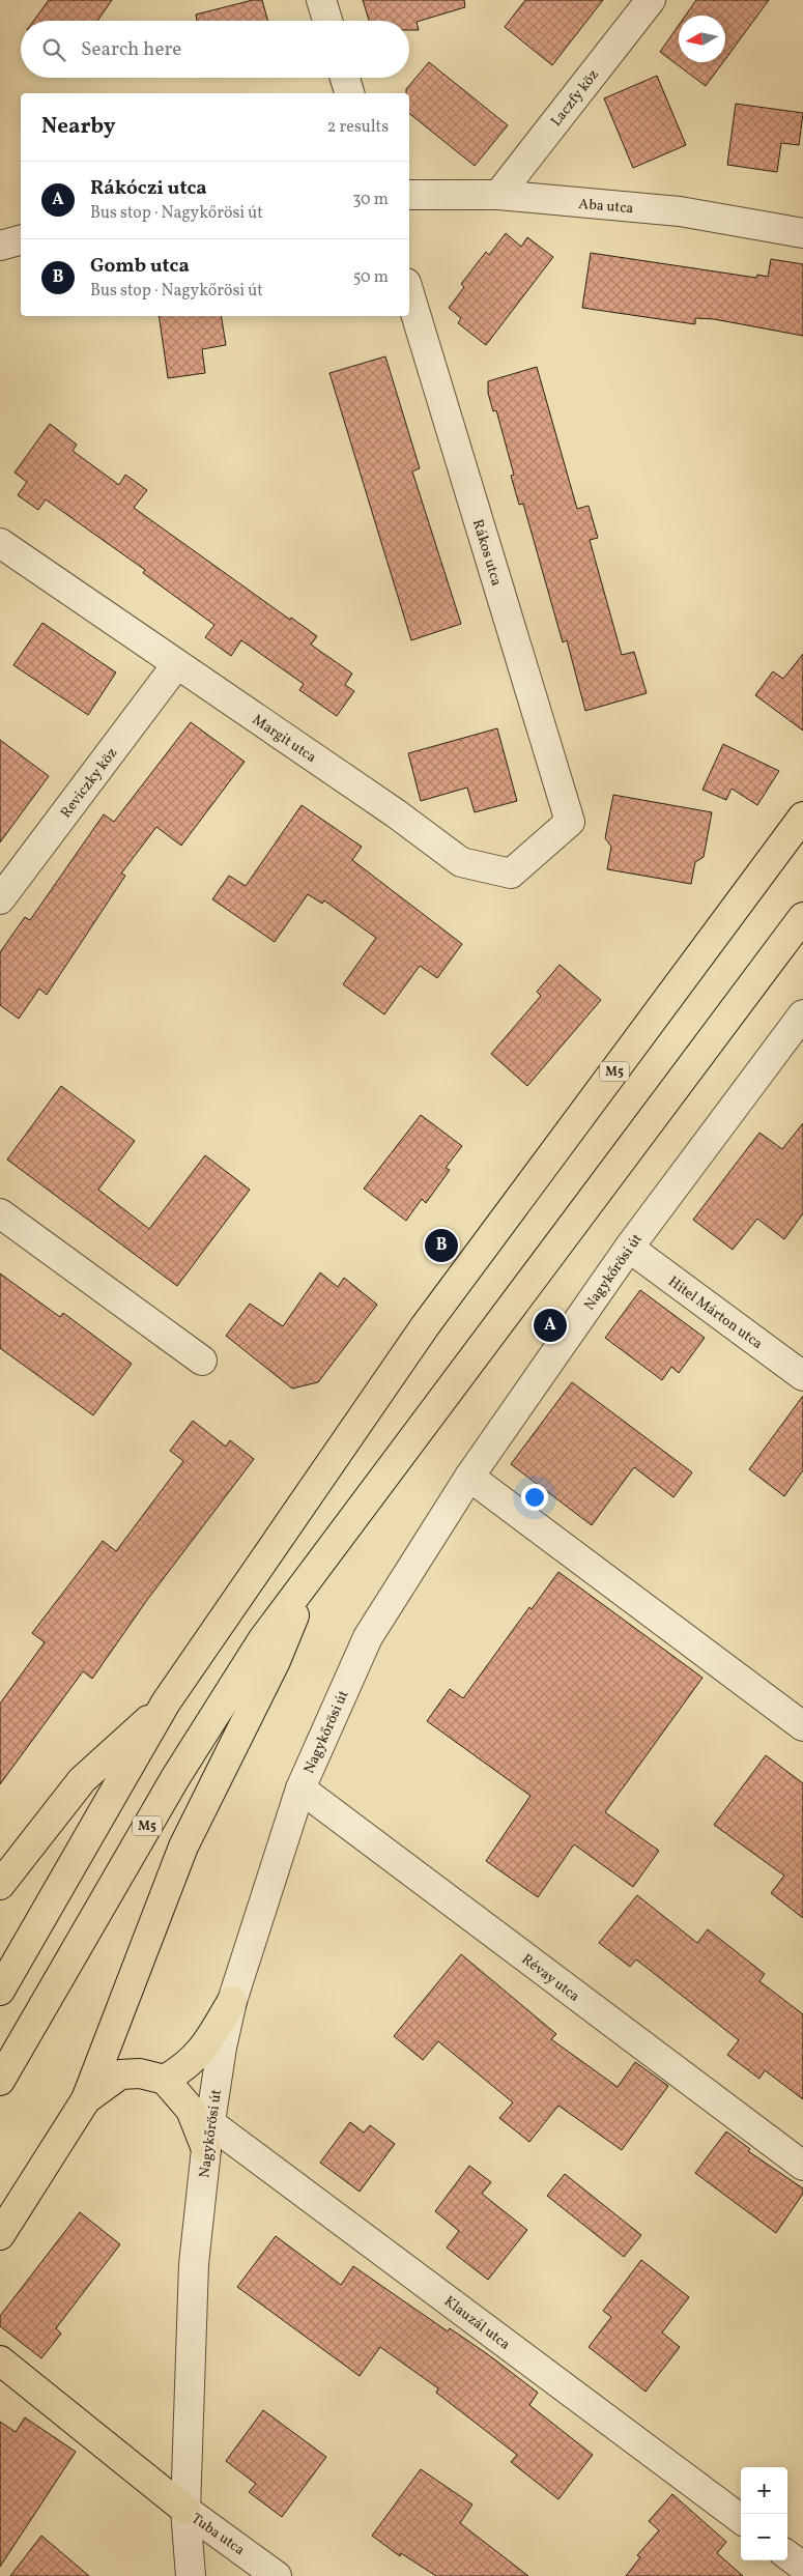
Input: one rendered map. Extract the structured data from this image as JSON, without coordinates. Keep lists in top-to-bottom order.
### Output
{
  "streets": {
    "main road": ["M5"],
    "street": [
      "Laczfy köz",
      "Aba utca",
      "Rákos utca",
      "Margit utca",
      "Reviczky köz",
      "Nagykőrösi út",
      "Hitel Márton utca",
      "Révay utca",
      "Klauzál utca",
      "Tuba utca"
    ]
  },
  "crossings": [
    ["Laczfy köz", "Aba utca"],
    ["Rákos utca", "Margit utca"],
    ["Margit utca", "Reviczky köz"],
    ["Nagykőrösi út", "Hitel Márton utca"],
    ["Nagykőrösi út", "Révay utca"],
    ["Nagykőrösi út", "Klauzál utca"],
    ["Nagykőrösi út", "Tuba utca"]
  ],
  "north": "left",
  "page": {
    "search": "Search here",
    "heading": ["Nearby", "2 results"],
    "list": [
      {
        "mark": "A",
        "name": "Rákóczi utca",
        "note": "Bus stop · Nagykőrösi út",
        "value": "30 m"
      },
      {
        "mark": "B",
        "name": "Gomb utca",
        "note": "Bus stop · Nagykőrösi út",
        "value": "50 m"
      }
    ],
    "pins": ["B", "A"],
    "map_buttons": ["+", "−"]
  }
}
